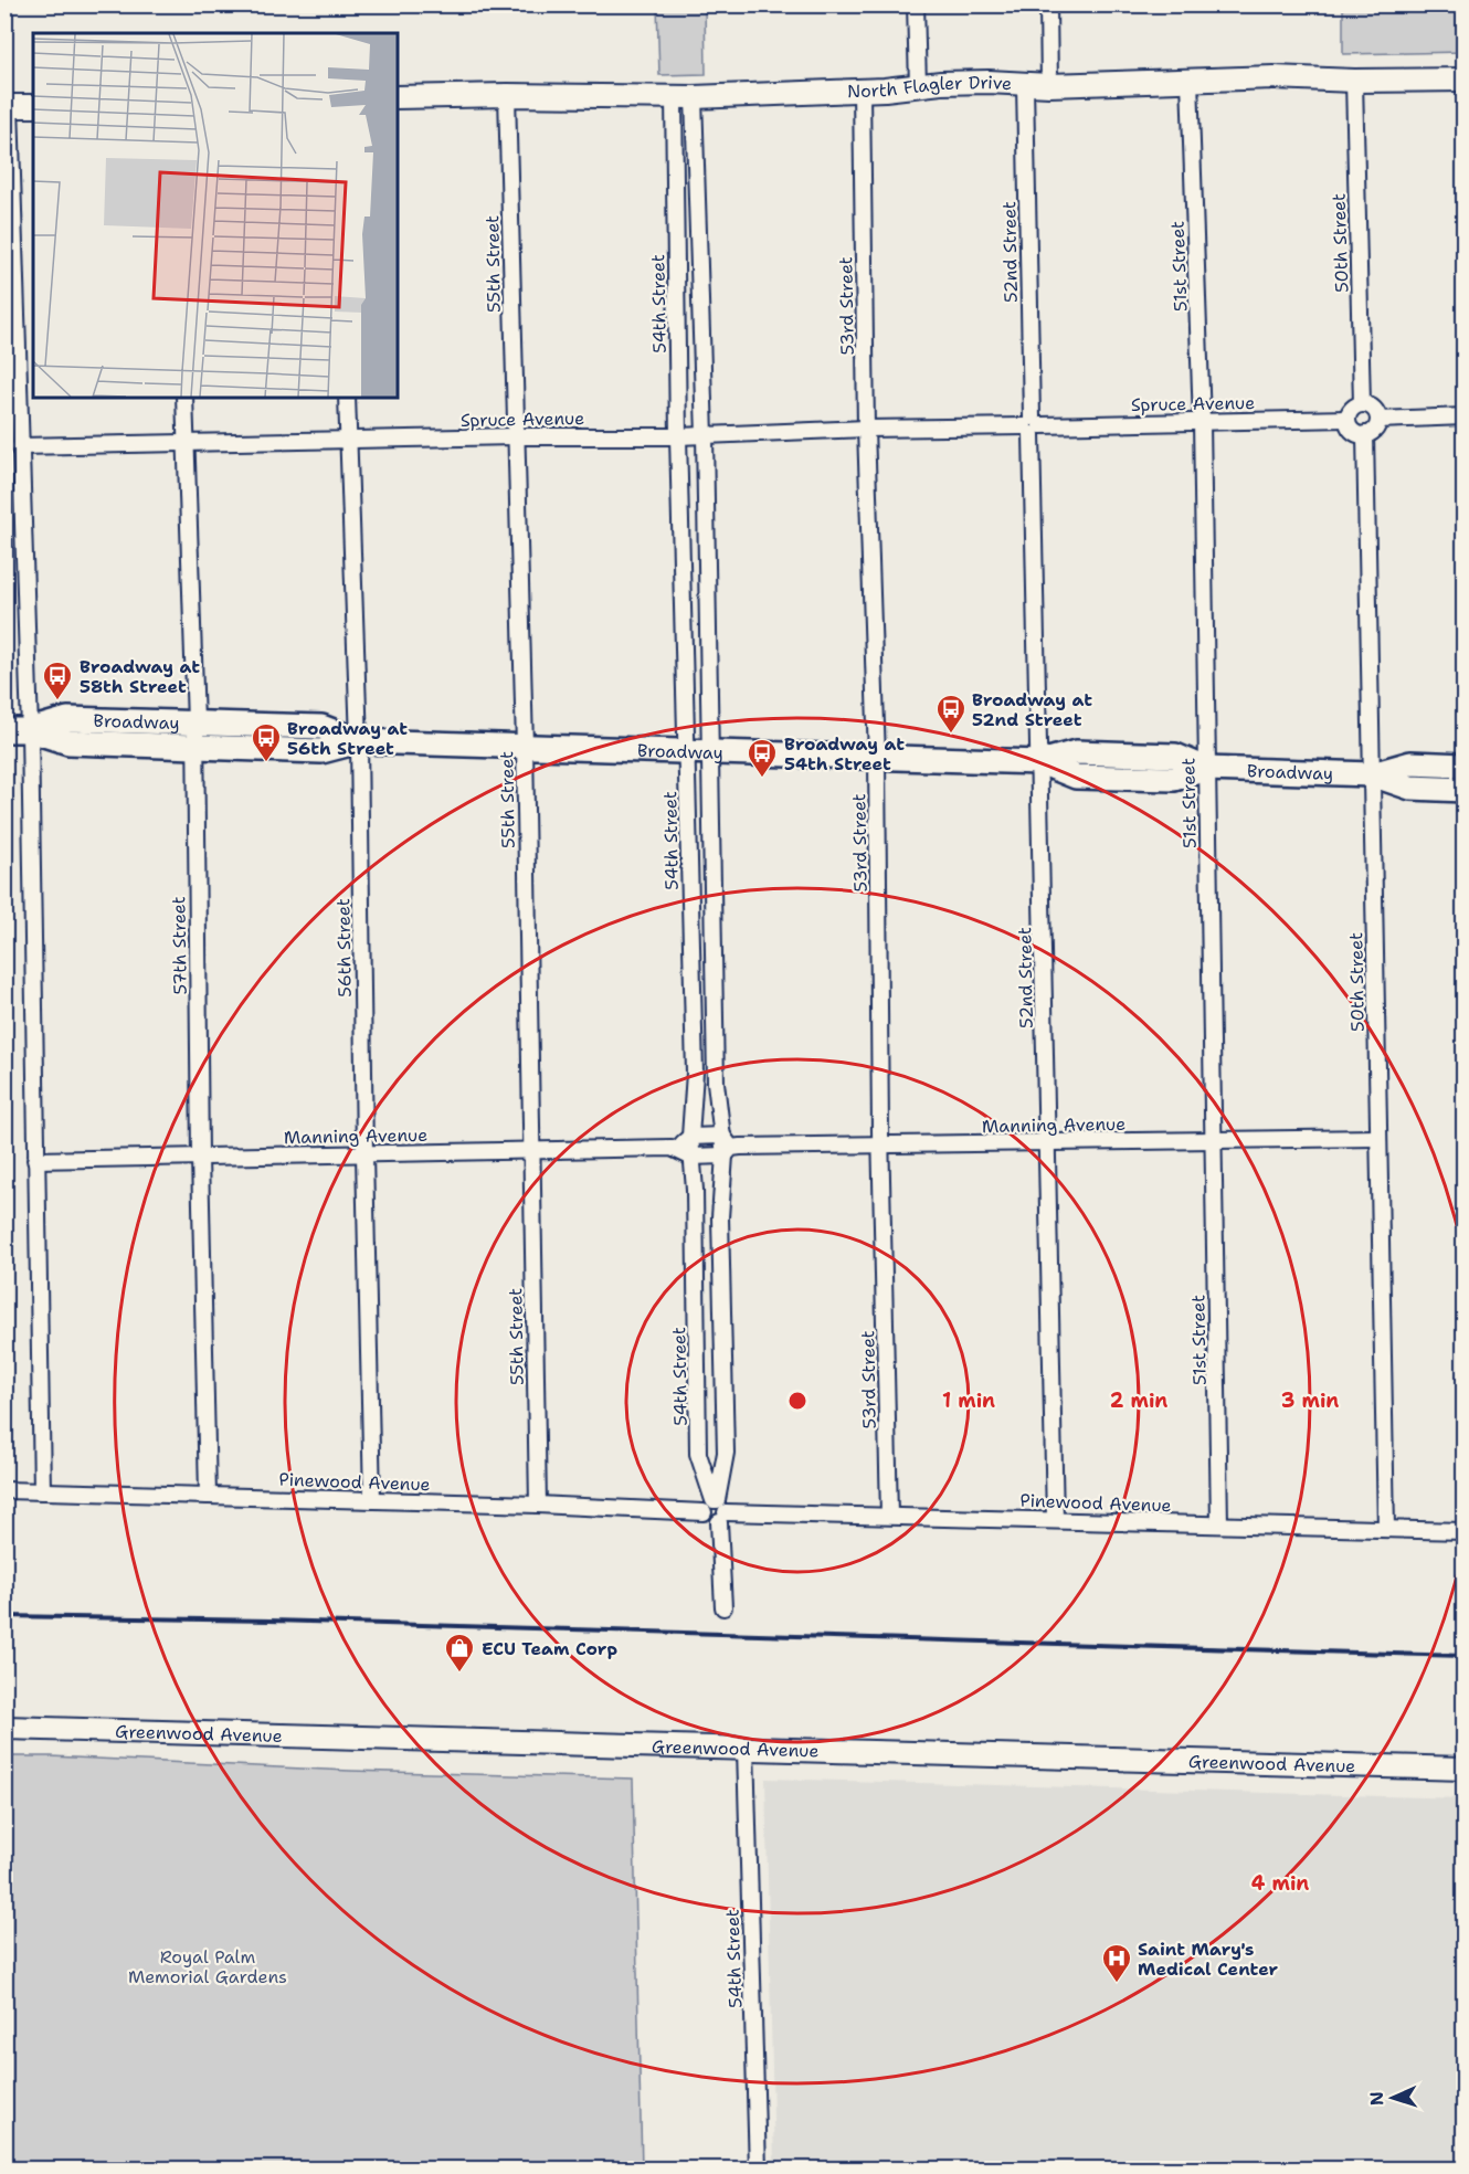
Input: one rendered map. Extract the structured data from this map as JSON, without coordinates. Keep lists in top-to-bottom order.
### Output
{
  "streets": {
    "main road": ["North Flagler Drive", "Broadway", "Greenwood Avenue"],
    "street": [
      "50th Street",
      "52nd Street",
      "55th Street",
      "51st Street",
      "54th Street",
      "53rd Street",
      "Spruce Avenue",
      "57th Street",
      "56th Street",
      "Manning Avenue",
      "Pinewood Avenue"
    ]
  },
  "crossings": [
    ["North Flagler Drive", "50th Street"],
    ["North Flagler Drive", "52nd Street"],
    ["North Flagler Drive", "55th Street"],
    ["North Flagler Drive", "51st Street"],
    ["North Flagler Drive", "54th Street"],
    ["North Flagler Drive", "53rd Street"],
    ["50th Street", "Spruce Avenue"],
    ["50th Street", "Broadway"],
    ["50th Street", "Manning Avenue"],
    ["50th Street", "Pinewood Avenue"],
    ["52nd Street", "Spruce Avenue"],
    ["52nd Street", "Broadway"],
    ["52nd Street", "Manning Avenue"],
    ["52nd Street", "Pinewood Avenue"],
    ["55th Street", "Spruce Avenue"],
    ["55th Street", "Broadway"],
    ["55th Street", "Manning Avenue"],
    ["55th Street", "Pinewood Avenue"],
    ["51st Street", "Spruce Avenue"],
    ["51st Street", "Broadway"],
    ["51st Street", "Manning Avenue"],
    ["51st Street", "Pinewood Avenue"],
    ["54th Street", "Spruce Avenue"],
    ["54th Street", "Broadway"],
    ["54th Street", "Manning Avenue"],
    ["54th Street", "Pinewood Avenue"],
    ["54th Street", "Greenwood Avenue"],
    ["53rd Street", "Spruce Avenue"],
    ["53rd Street", "Broadway"],
    ["53rd Street", "Manning Avenue"],
    ["53rd Street", "Pinewood Avenue"],
    ["Spruce Avenue", "57th Street"],
    ["Spruce Avenue", "56th Street"],
    ["Broadway", "57th Street"],
    ["Broadway", "56th Street"],
    ["57th Street", "Manning Avenue"],
    ["57th Street", "Pinewood Avenue"],
    ["56th Street", "Manning Avenue"],
    ["56th Street", "Pinewood Avenue"]
  ],
  "parks": ["Royal Palm Memorial Gardens"],
  "places": {
    "bus stop": [
      "Broadway at 58th Street",
      "Broadway at 52nd Street",
      "Broadway at 56th Street",
      "Broadway at 54th Street"
    ],
    "shop": ["ECU Team Corp"],
    "hospital": ["Saint Mary's Medical Center"]
  },
  "north": "left",
  "rings": [
    "1 min",
    "2 min",
    "3 min",
    "4 min"
  ]
}
